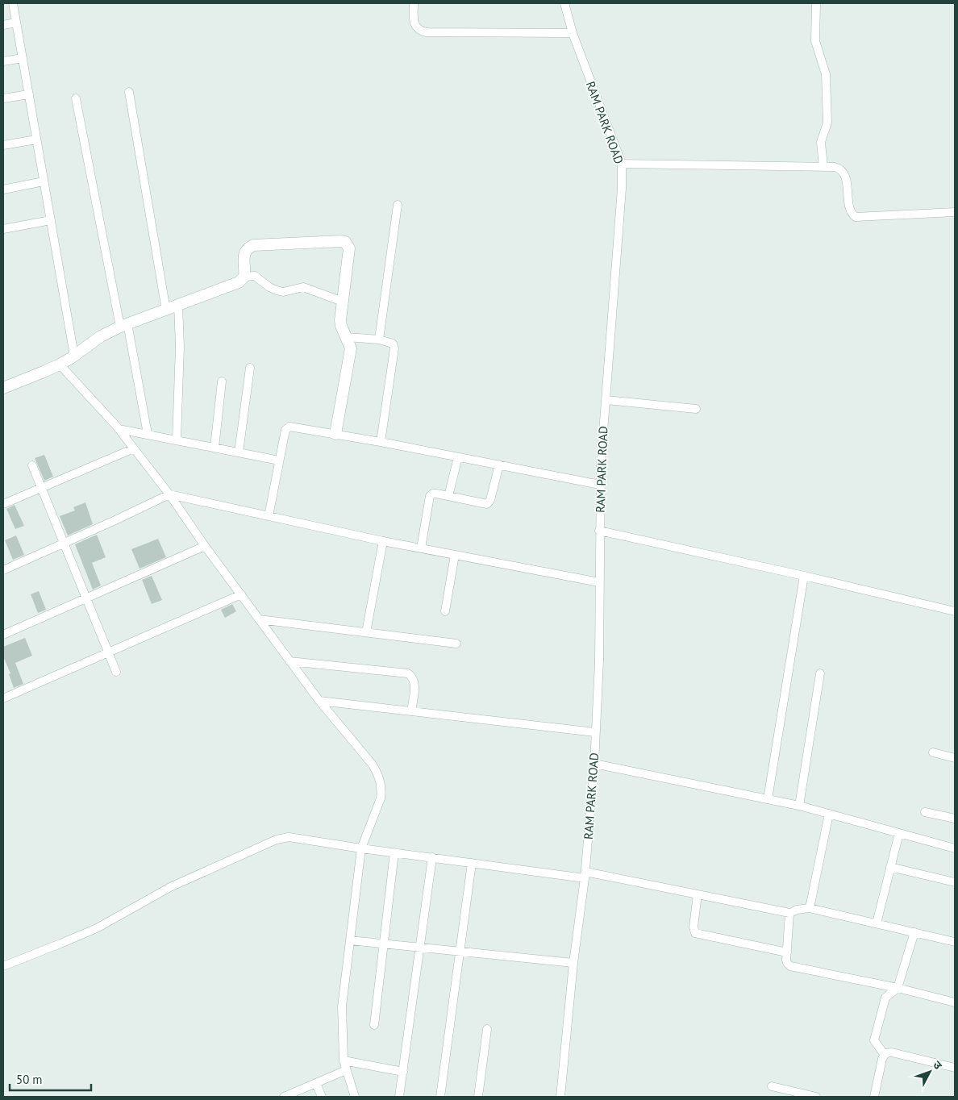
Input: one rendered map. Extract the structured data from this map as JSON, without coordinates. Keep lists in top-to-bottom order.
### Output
{
  "streets": {
    "street": ["RAM PARK ROAD"]
  },
  "scale_bar": "50 m",
  "north": "top right"
}
